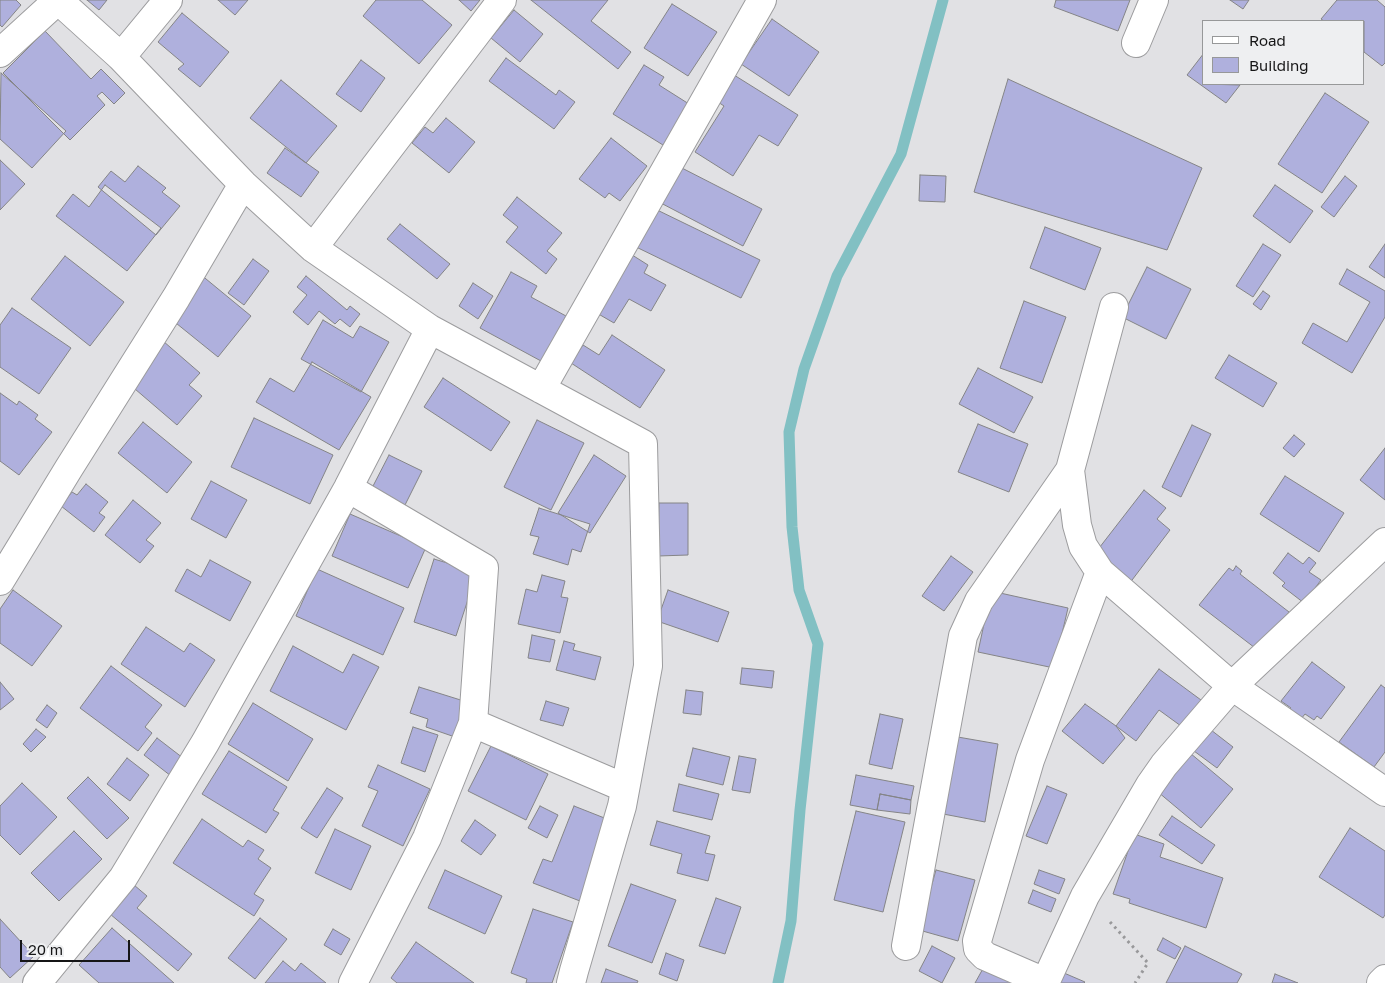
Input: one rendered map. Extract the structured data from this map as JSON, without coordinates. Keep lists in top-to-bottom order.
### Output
{
  "legend": ["Road", "Building"],
  "scale_bar": "20 m"
}
